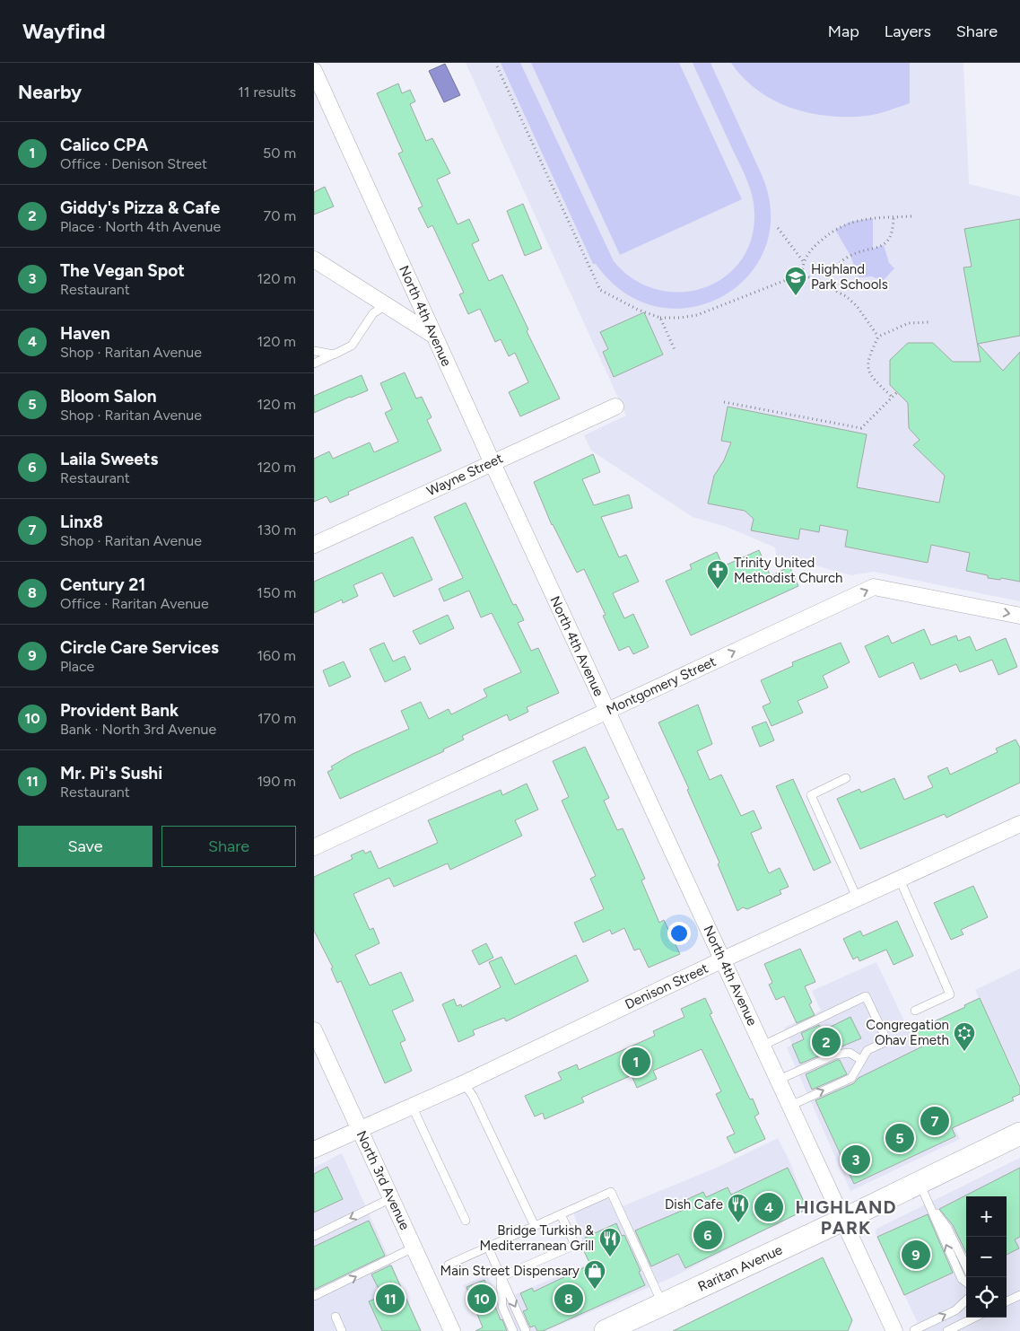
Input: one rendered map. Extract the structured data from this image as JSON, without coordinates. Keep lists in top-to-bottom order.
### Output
{
  "streets": {
    "main road": ["Raritan Avenue"],
    "street": [
      "North 4th Avenue",
      "Wayne Street",
      "Montgomery Street",
      "Denison Street",
      "North 3rd Avenue"
    ]
  },
  "crossings": [
    ["North 4th Avenue", "Wayne Street"],
    ["North 4th Avenue", "Montgomery Street"],
    ["North 4th Avenue", "Denison Street"],
    ["North 4th Avenue", "Raritan Avenue"],
    ["Denison Street", "North 3rd Avenue"]
  ],
  "one_way": ["Montgomery Street"],
  "districts": ["HIGHLAND PARK"],
  "places": {
    "school or university": ["Highland Park Schools"],
    "church": ["Trinity United Methodist Church"],
    "synagogue": ["Congregation Ohav Emeth"],
    "restaurant": ["Dish Cafe", "Bridge Turkish & Mediterranean Grill"],
    "shop": ["Main Street Dispensary"]
  },
  "page": {
    "header": "Wayfind",
    "nav": ["Map", "Layers", "Share"],
    "heading": ["Nearby", "11 results"],
    "list": [
      {
        "mark": "1",
        "name": "Calico CPA",
        "note": "Office · Denison Street",
        "value": "50 m"
      },
      {
        "mark": "2",
        "name": "Giddy's Pizza & Cafe",
        "note": "Place · North 4th Avenue",
        "value": "70 m"
      },
      {
        "mark": "3",
        "name": "The Vegan Spot",
        "note": "Restaurant",
        "value": "120 m"
      },
      {
        "mark": "4",
        "name": "Haven",
        "note": "Shop · Raritan Avenue",
        "value": "120 m"
      },
      {
        "mark": "5",
        "name": "Bloom Salon",
        "note": "Shop · Raritan Avenue",
        "value": "120 m"
      },
      {
        "mark": "6",
        "name": "Laila Sweets",
        "note": "Restaurant",
        "value": "120 m"
      },
      {
        "mark": "7",
        "name": "Linx8",
        "note": "Shop · Raritan Avenue",
        "value": "130 m"
      },
      {
        "mark": "8",
        "name": "Century 21",
        "note": "Office · Raritan Avenue",
        "value": "150 m"
      },
      {
        "mark": "9",
        "name": "Circle Care Services",
        "note": "Place",
        "value": "160 m"
      },
      {
        "mark": "10",
        "name": "Provident Bank",
        "note": "Bank · North 3rd Avenue",
        "value": "170 m"
      },
      {
        "mark": "11",
        "name": "Mr. Pi's Sushi",
        "note": "Restaurant",
        "value": "190 m"
      }
    ],
    "buttons": ["Save", "Share"],
    "pins": [
      "2",
      "1",
      "7",
      "5",
      "3",
      "4",
      "6",
      "9",
      "8",
      "10",
      "11"
    ],
    "map_buttons": ["+", "−"]
  }
}
